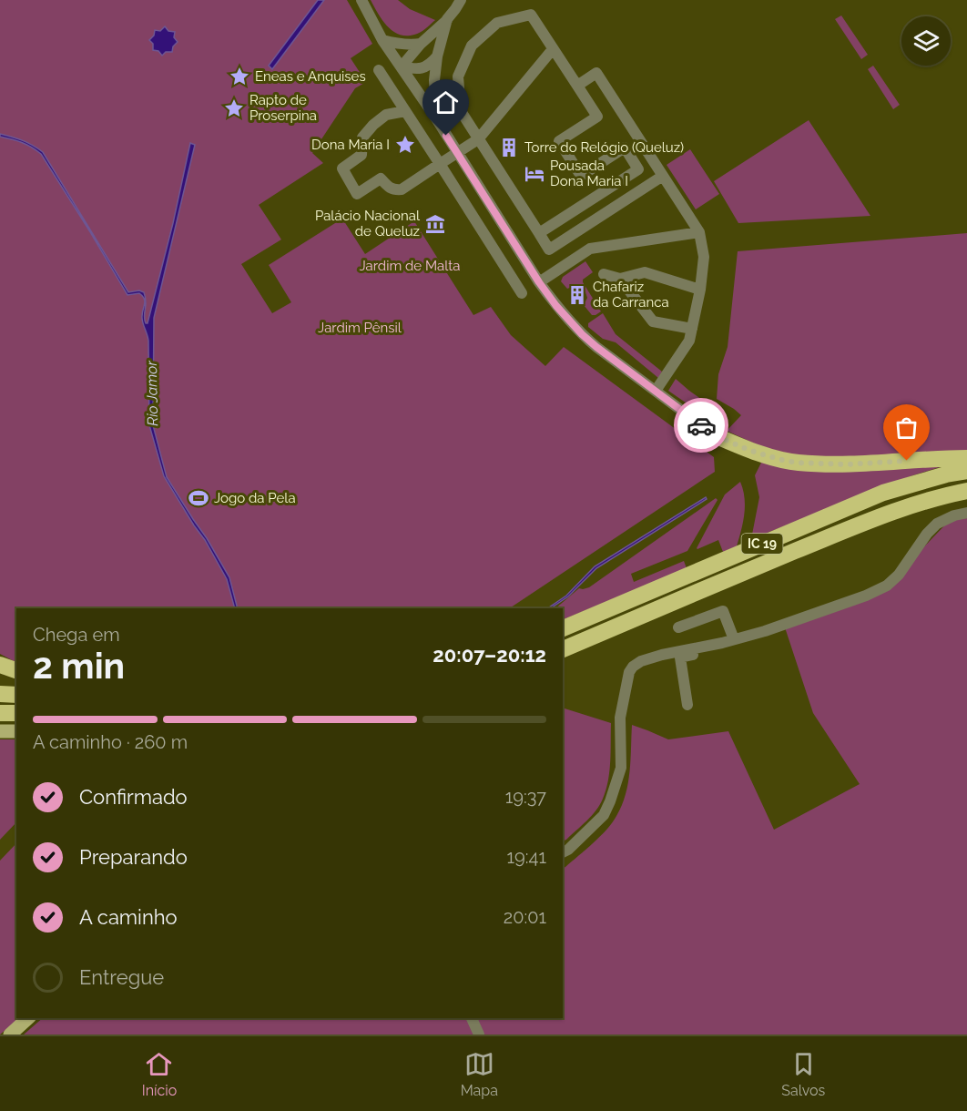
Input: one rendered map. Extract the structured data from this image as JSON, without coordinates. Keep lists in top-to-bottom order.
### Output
{
  "streets": {
    "highway": ["IC 19"]
  },
  "water": ["Rio Jamor"],
  "parks": ["Jardim de Malta", "Jardim Pênsil"],
  "places": {
    "place": ["Eneas e Anquises", "Rapto de Proserpina", "Dona Maria I"],
    "building": ["Torre do Relógio (Queluz)", "Chafariz da Carranca"],
    "hotel": ["Pousada Dona Maria I"],
    "museum": ["Palácio Nacional de Queluz"],
    "sports": ["Jogo da Pela"]
  },
  "page": {
    "heading": ["2 min", "Chega em", "20:07–20:12"],
    "bar": "A caminho · 260 m",
    "list": [
      ["Confirmado", "19:37"],
      ["Preparando", "19:41"],
      ["A caminho", "20:01"],
      "Entregue"
    ],
    "tabs": ["Início", "Mapa", "Salvos"]
  }
}
